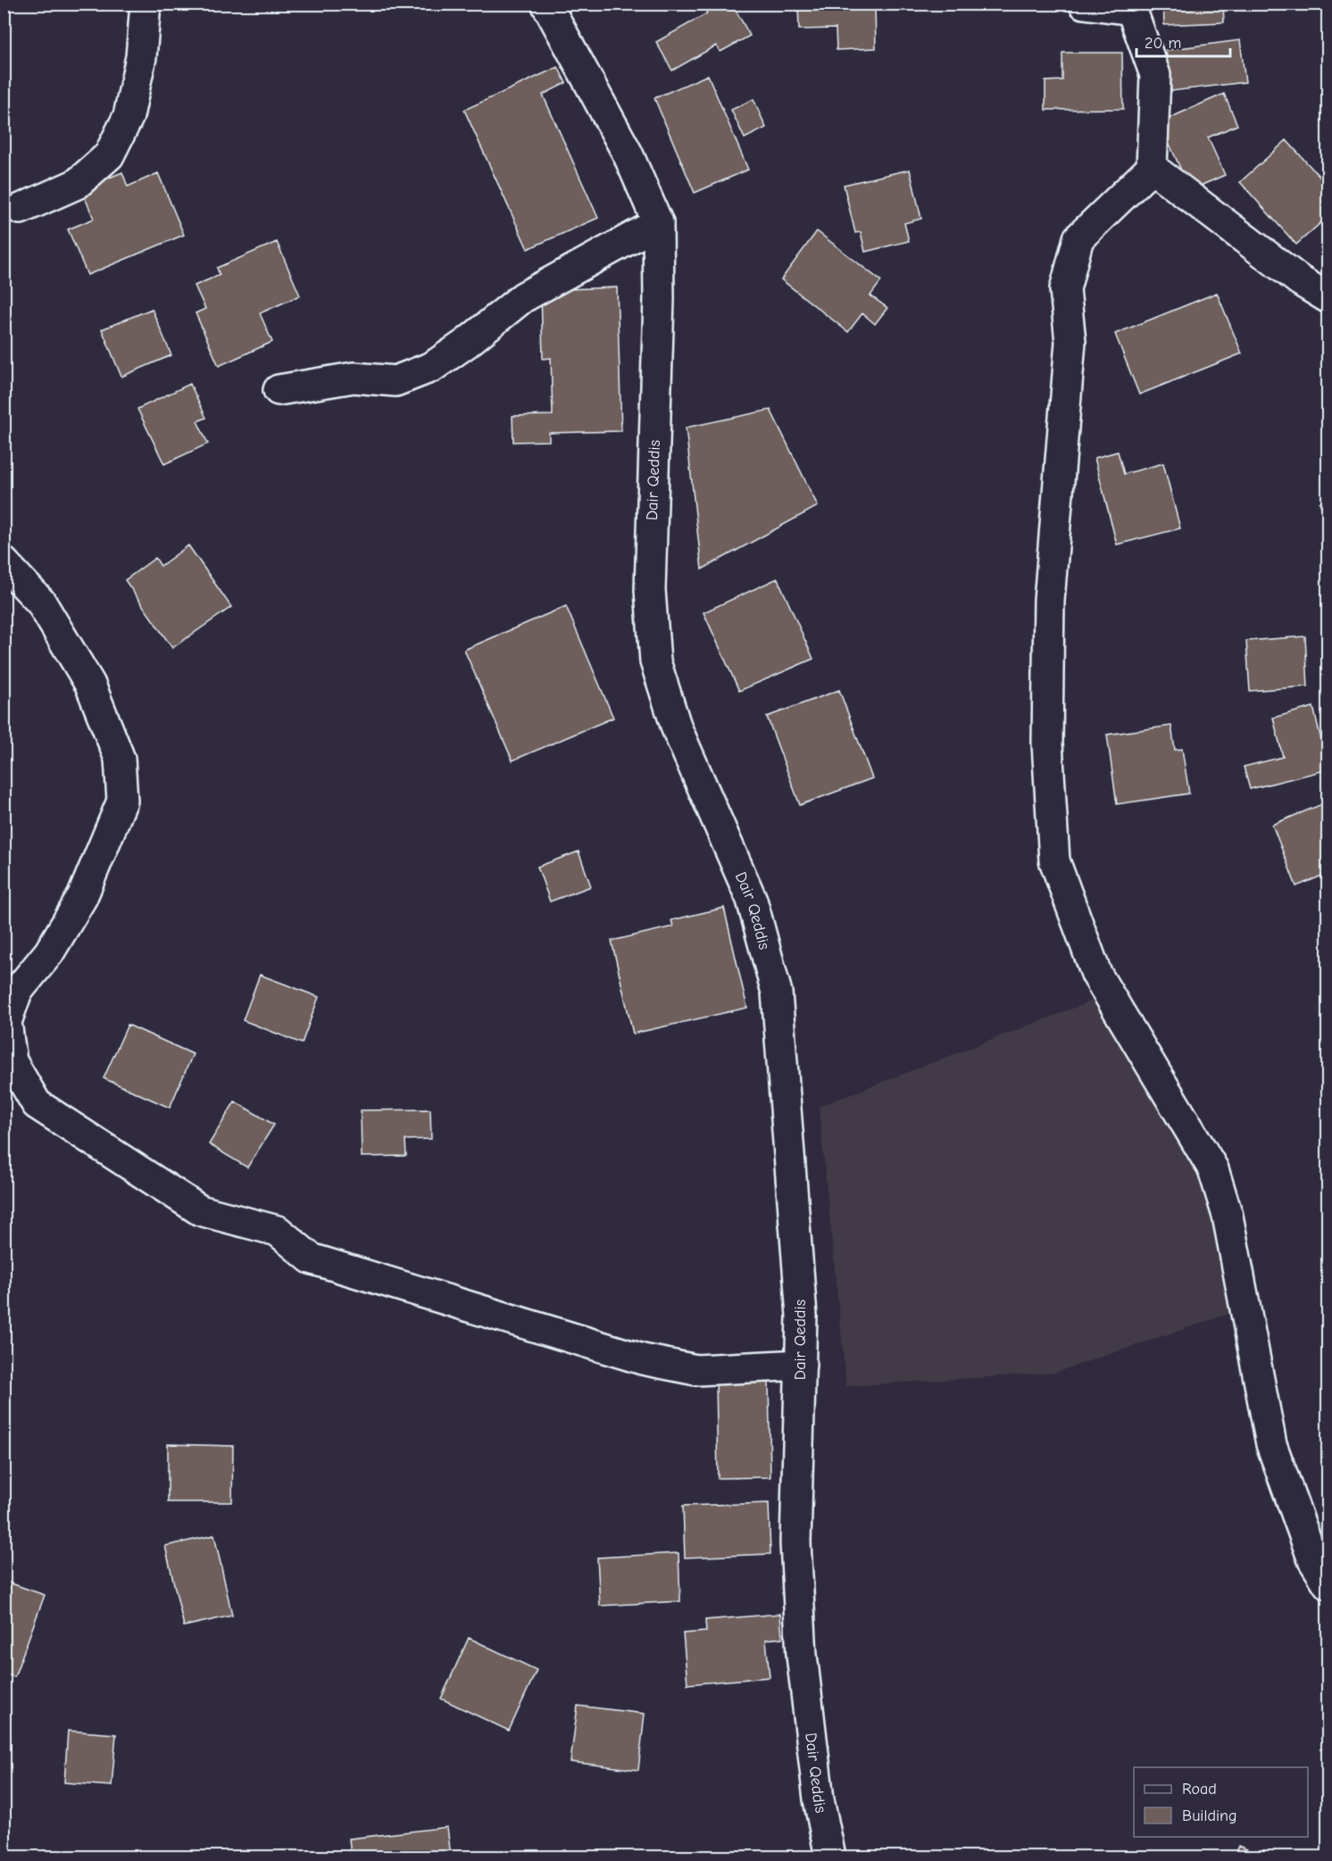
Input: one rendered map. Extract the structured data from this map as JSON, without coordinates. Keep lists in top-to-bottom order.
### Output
{
  "streets": {
    "street": ["Dair Qeddis"]
  },
  "legend": ["Road", "Building"],
  "scale_bar": "20 m"
}
